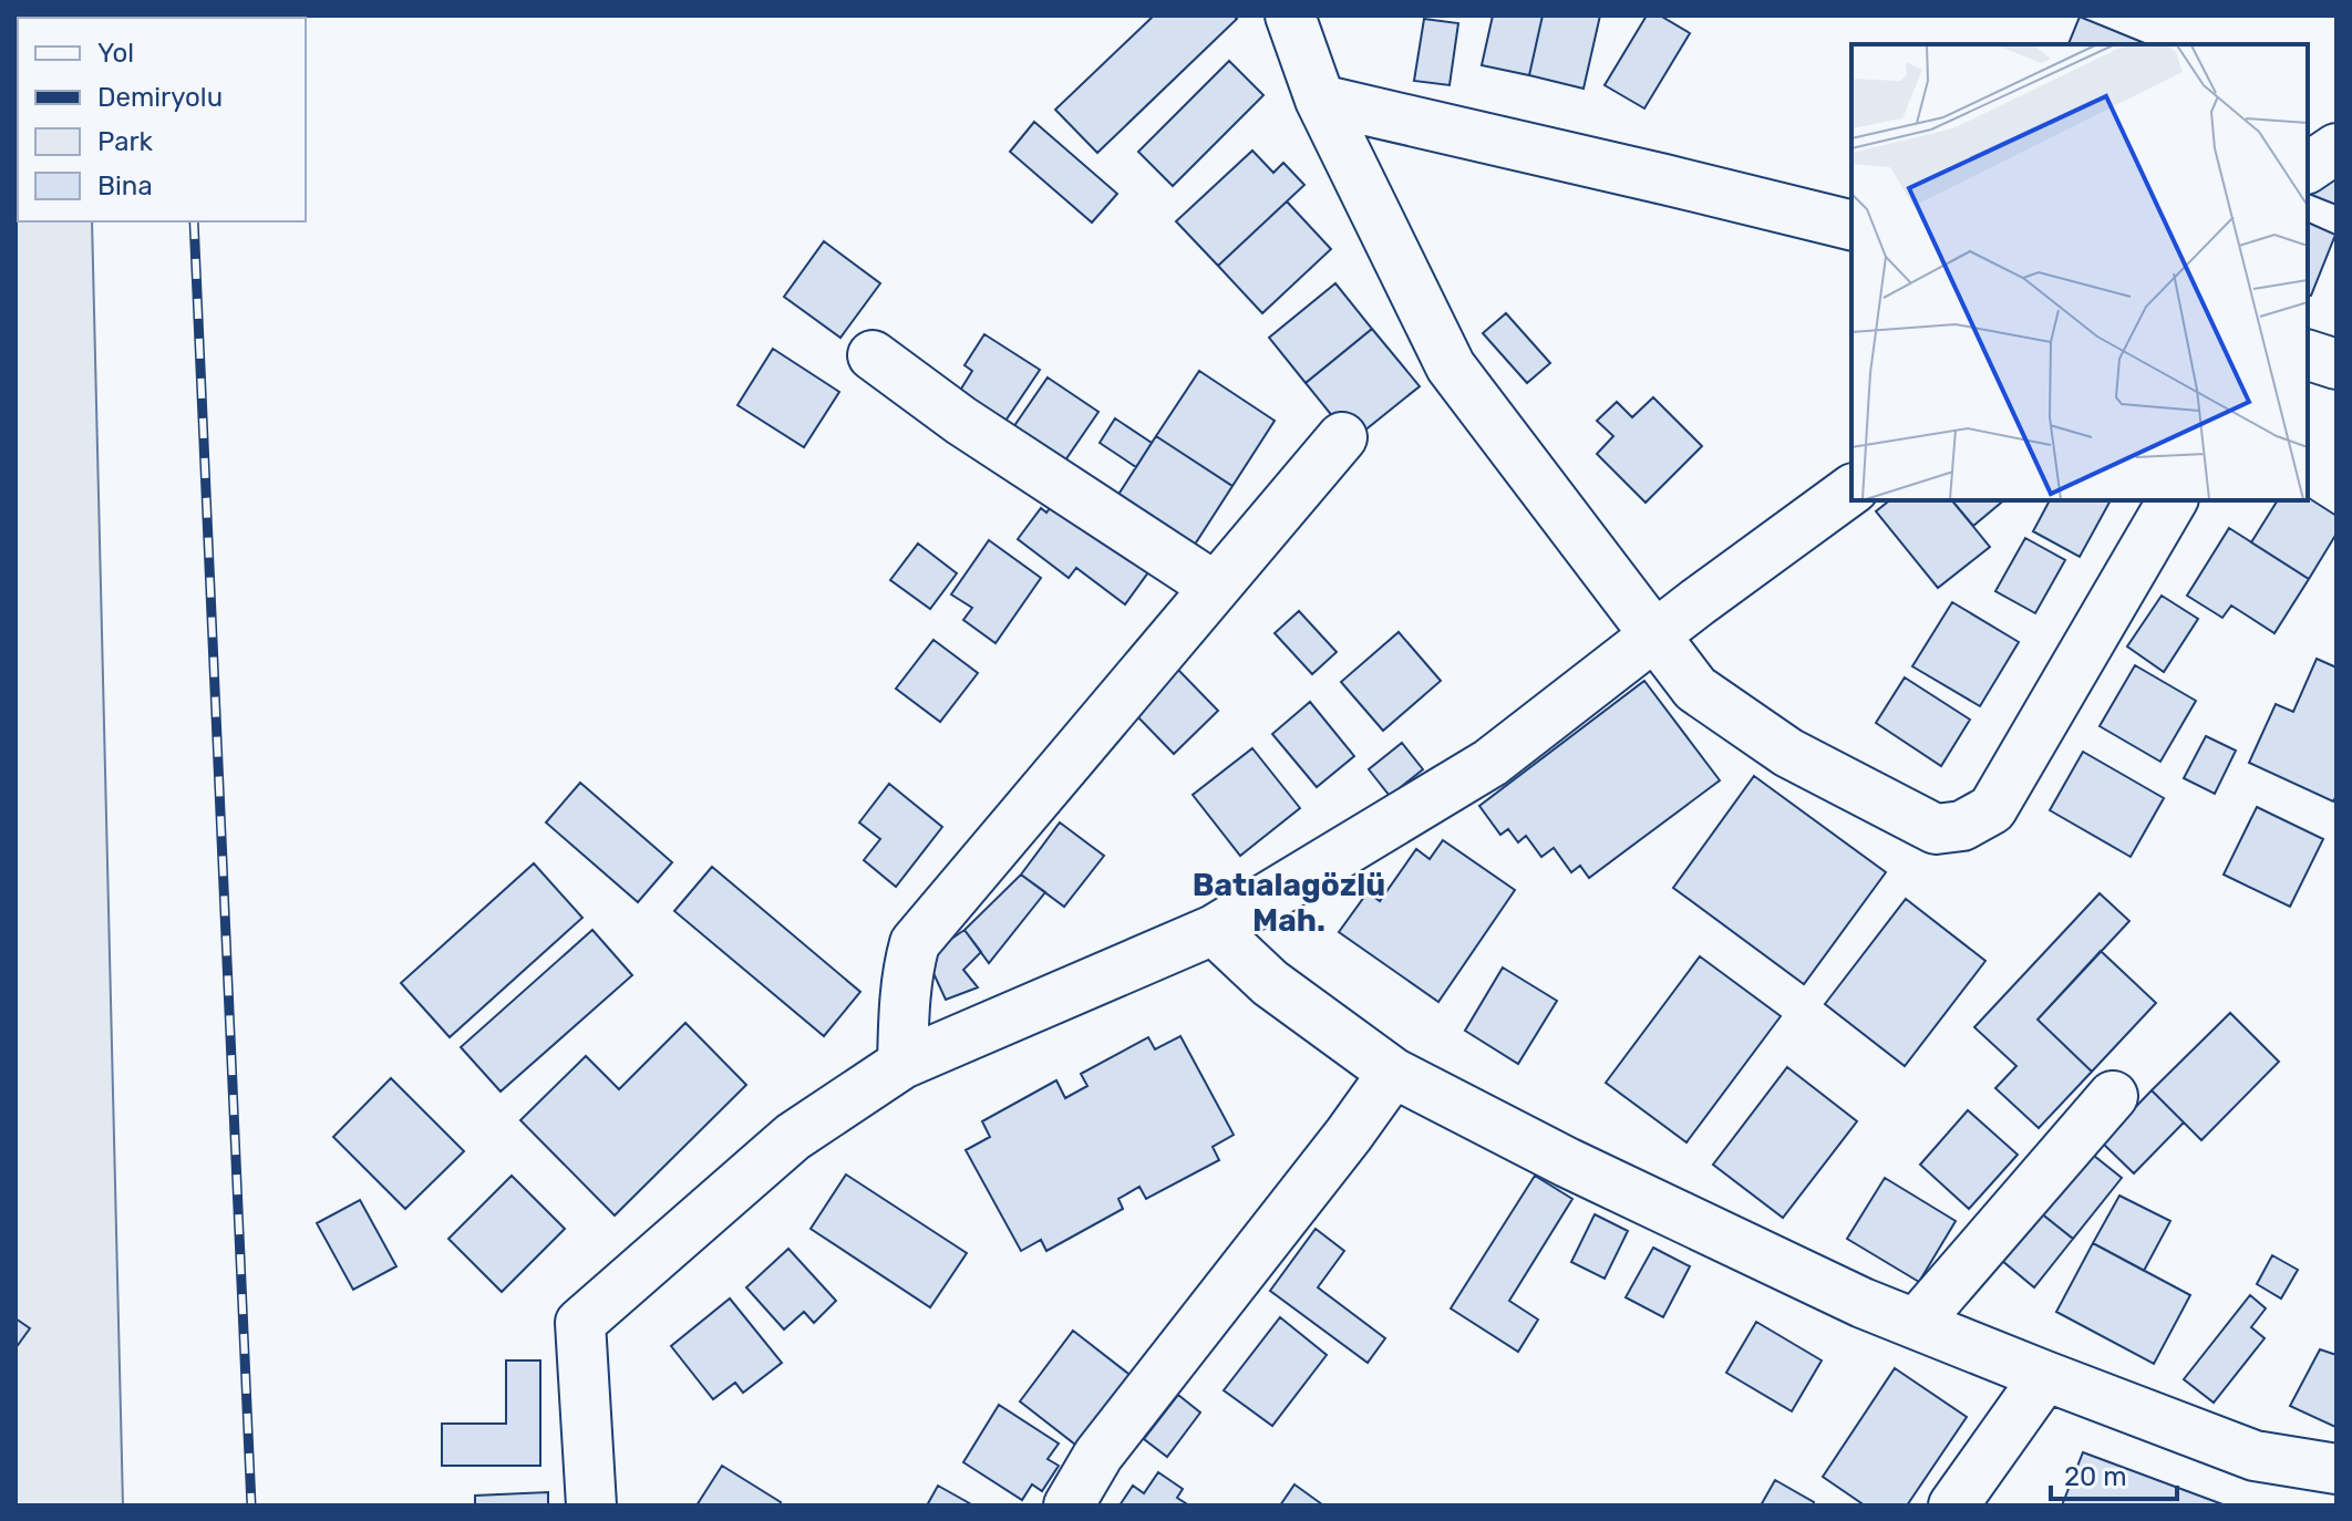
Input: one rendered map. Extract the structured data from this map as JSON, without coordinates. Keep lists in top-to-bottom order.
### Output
{
  "districts": ["Batıalagözlü Mah."],
  "legend": [
    "Yol",
    "Demiryolu",
    "Park",
    "Bina"
  ],
  "scale_bar": "20 m"
}
